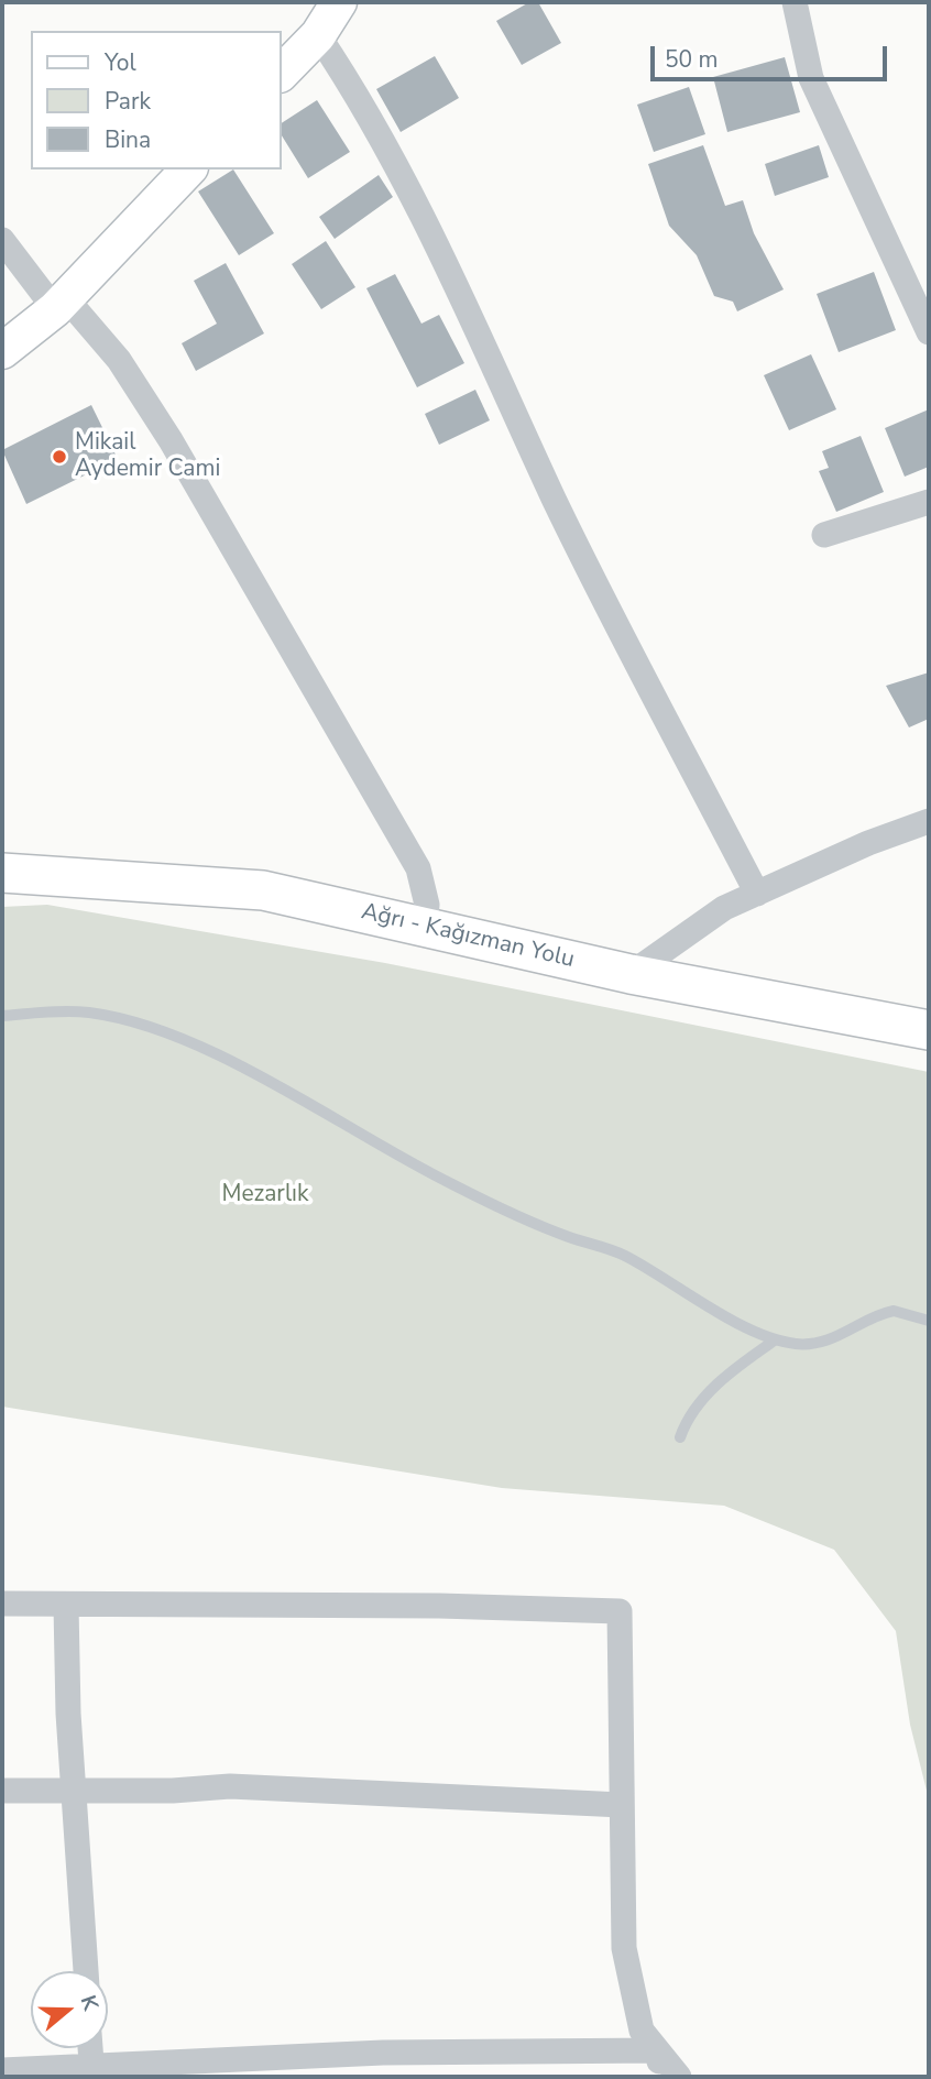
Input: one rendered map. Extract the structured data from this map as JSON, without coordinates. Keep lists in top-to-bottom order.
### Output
{
  "streets": {
    "main road": ["Ağrı - Kağızman Yolu"]
  },
  "parks": ["Mezarlık"],
  "places": ["Mikail Aydemir Cami"],
  "legend": ["Yol", "Park", "Bina"],
  "scale_bar": "50 m",
  "north": "right"
}
